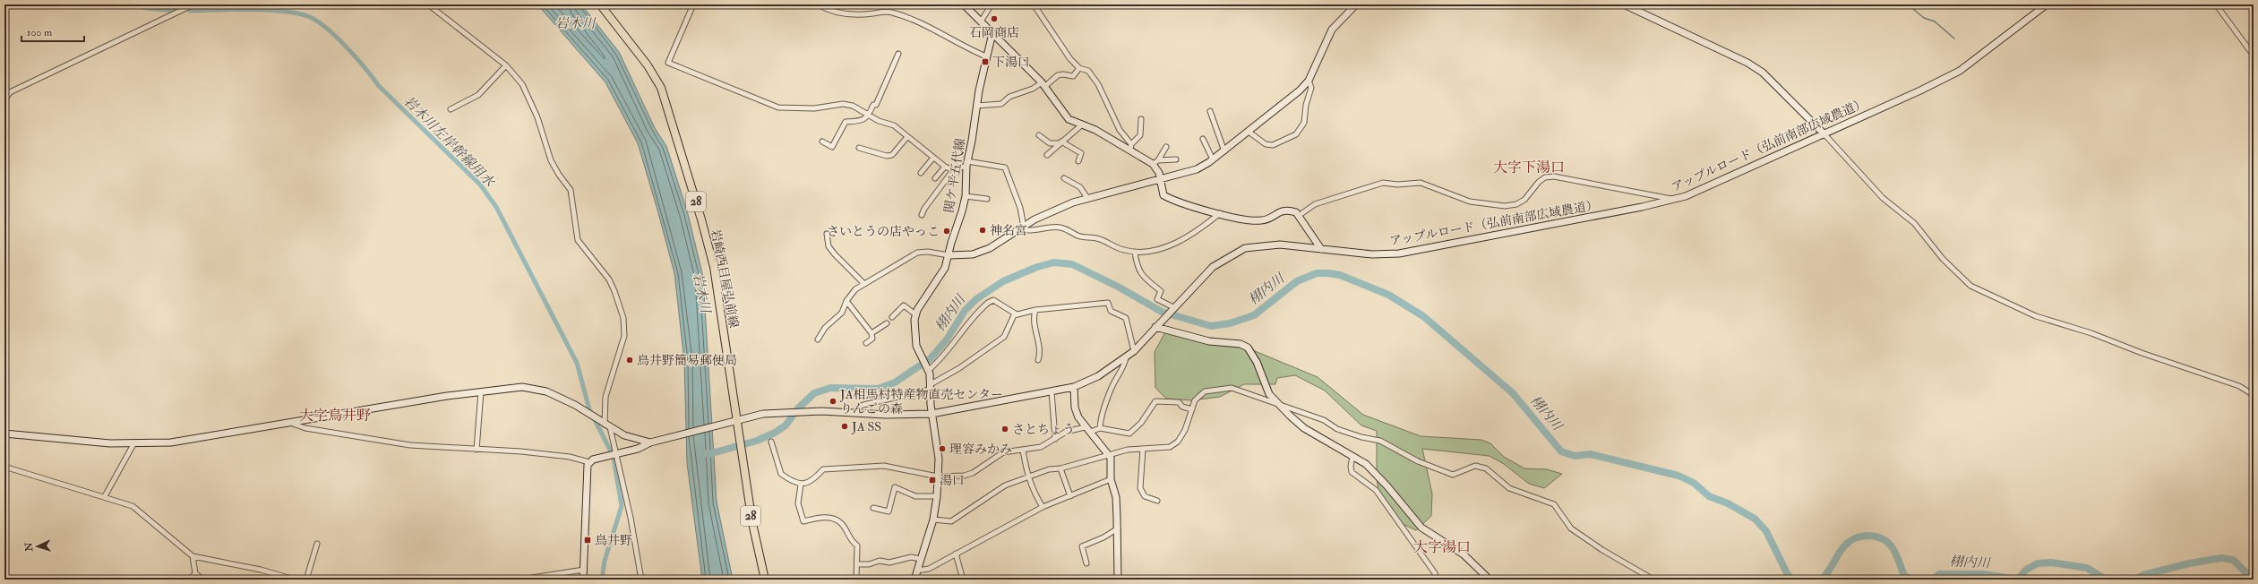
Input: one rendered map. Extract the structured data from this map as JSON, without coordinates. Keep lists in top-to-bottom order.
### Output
{
  "streets": {
    "main road": ["28", "岩崎西目屋弘前線"],
    "street": ["アップルロード（弘前南部広域農道）", "関ケ平五代線"]
  },
  "crossings": [
    ["アップルロード（弘前南部広域農道）", "岩崎西目屋弘前線"]
  ],
  "districts": ["大字下湯口", "大字鳥井野", "大字湯口"],
  "water": ["岩木川", "岩木川左岸幹線用水", "栩内川"],
  "places": {
    "other": [
      "石岡商店",
      "神名宮",
      "さいとうの店やっこ",
      "鳥井野簡易郵便局",
      "JA相馬村特産物直売センター りんごの森",
      "JA SS",
      "さとちょう",
      "理容みかみ"
    ],
    "transit": ["下湯口", "湯口", "鳥井野"]
  },
  "scale_bar": "100 m",
  "north": "left"
}
